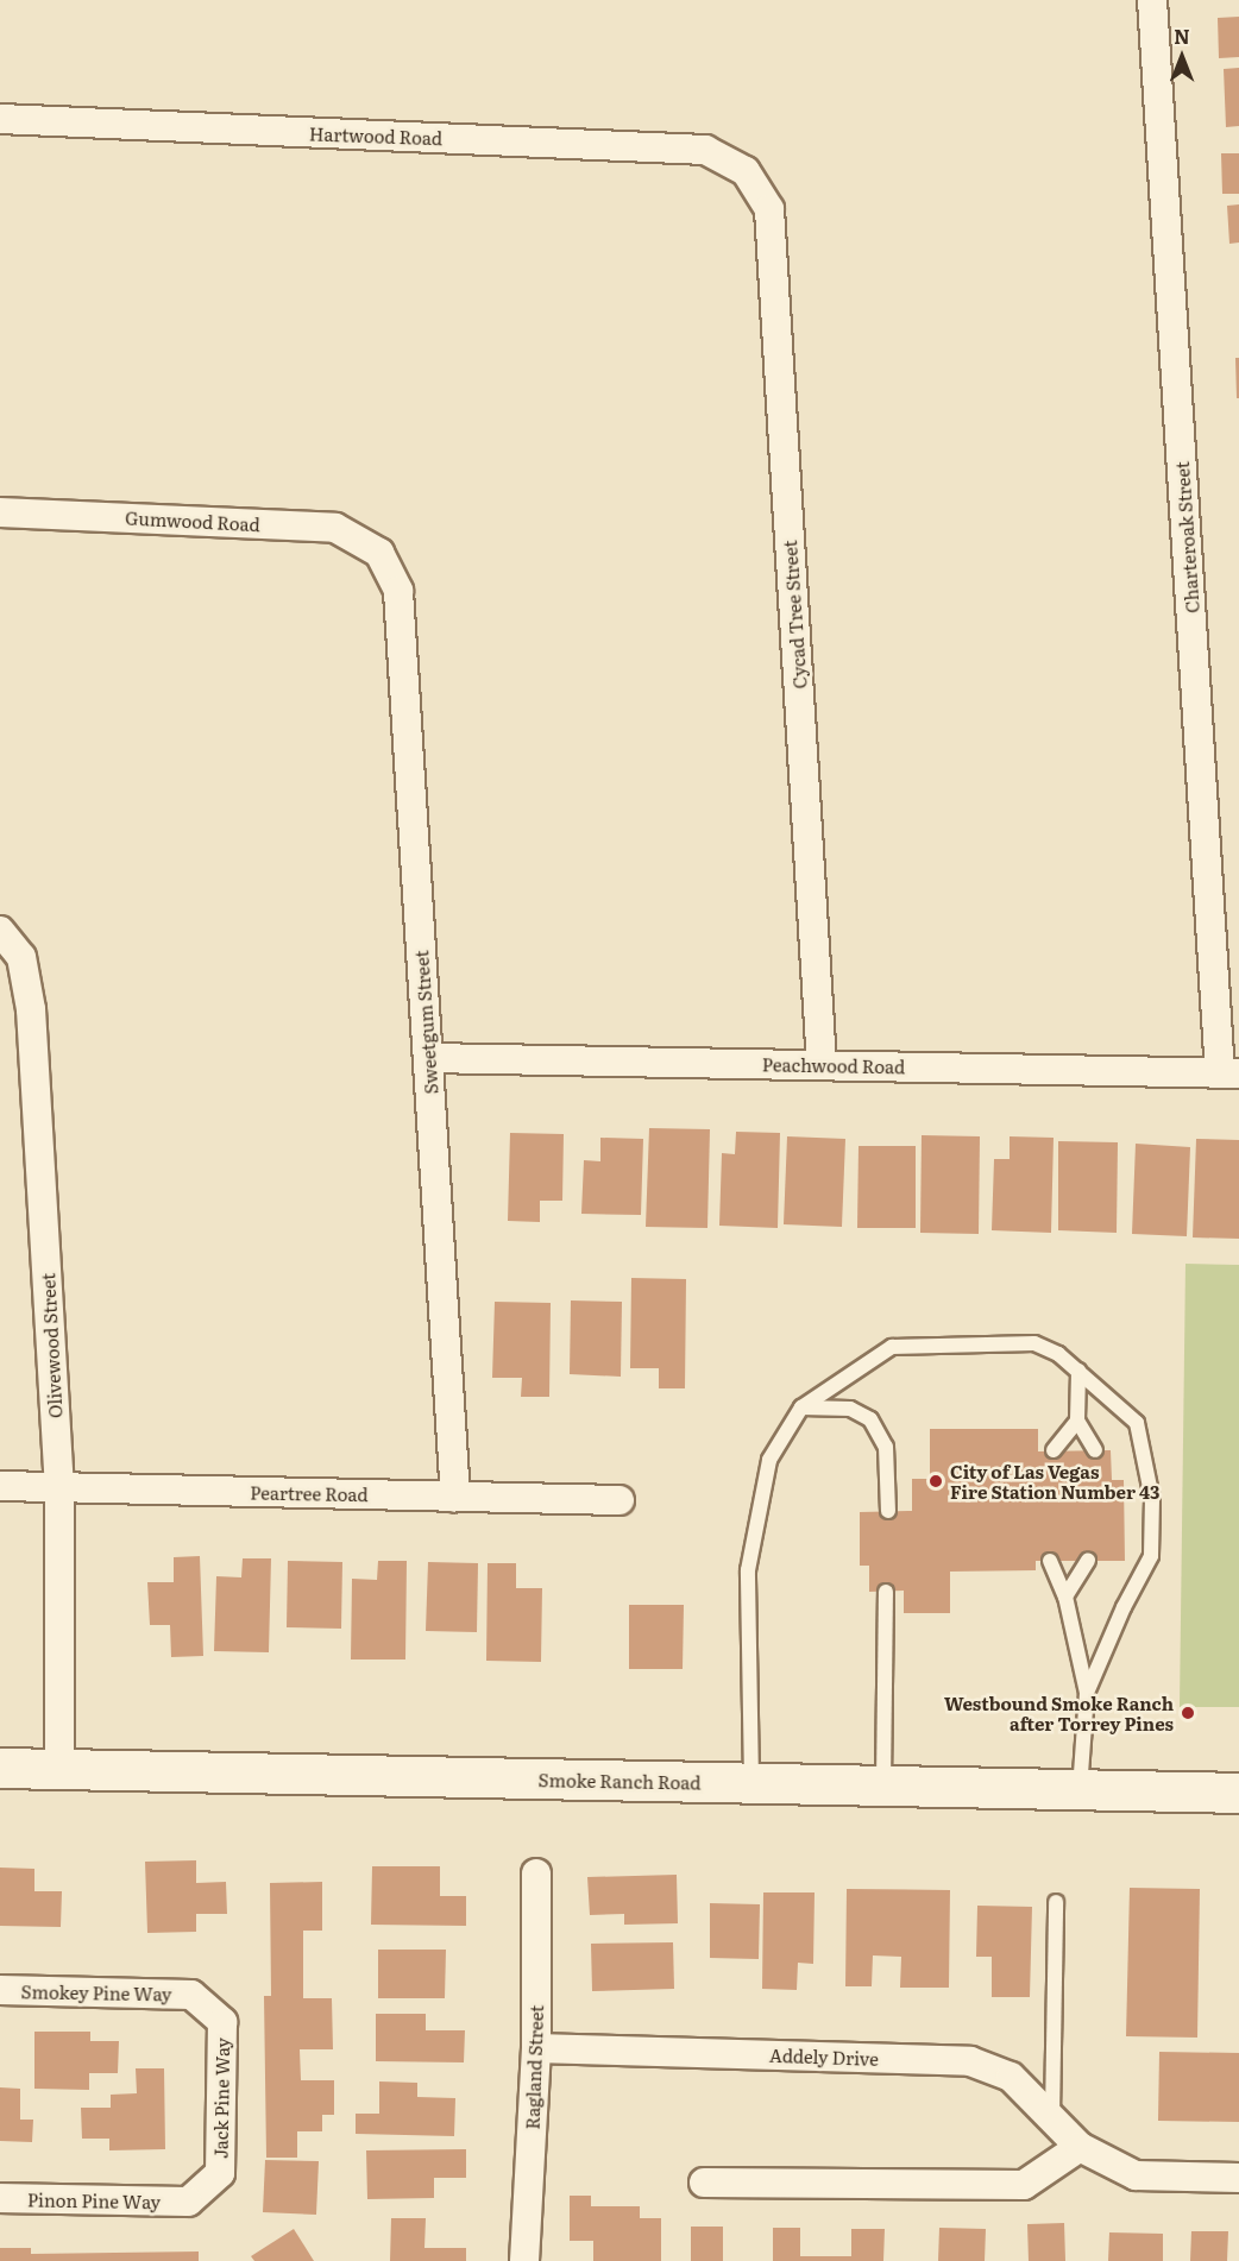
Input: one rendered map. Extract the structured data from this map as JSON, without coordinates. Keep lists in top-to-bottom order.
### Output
{
  "streets": {
    "main road": ["Smoke Ranch Road"],
    "street": [
      "Hartwood Road",
      "Gumwood Road",
      "Charteroak Street",
      "Cycad Tree Street",
      "Sweetgum Street",
      "Peachwood Road",
      "Olivewood Street",
      "Peartree Road",
      "Smokey Pine Way",
      "Addely Drive",
      "Ragland Street",
      "Jack Pine Way",
      "Pinon Pine Way"
    ]
  },
  "crossings": [
    ["Hartwood Road", "Cycad Tree Street"],
    ["Gumwood Road", "Sweetgum Street"],
    ["Charteroak Street", "Peachwood Road"],
    ["Cycad Tree Street", "Peachwood Road"],
    ["Sweetgum Street", "Peachwood Road"],
    ["Sweetgum Street", "Peartree Road"],
    ["Olivewood Street", "Peartree Road"],
    ["Olivewood Street", "Smoke Ranch Road"],
    ["Smokey Pine Way", "Jack Pine Way"],
    ["Addely Drive", "Ragland Street"],
    ["Jack Pine Way", "Pinon Pine Way"]
  ],
  "places": ["City of Las Vegas Fire Station Number 43", "Westbound Smoke Ranch after Torrey Pines"],
  "north": "top"
}
